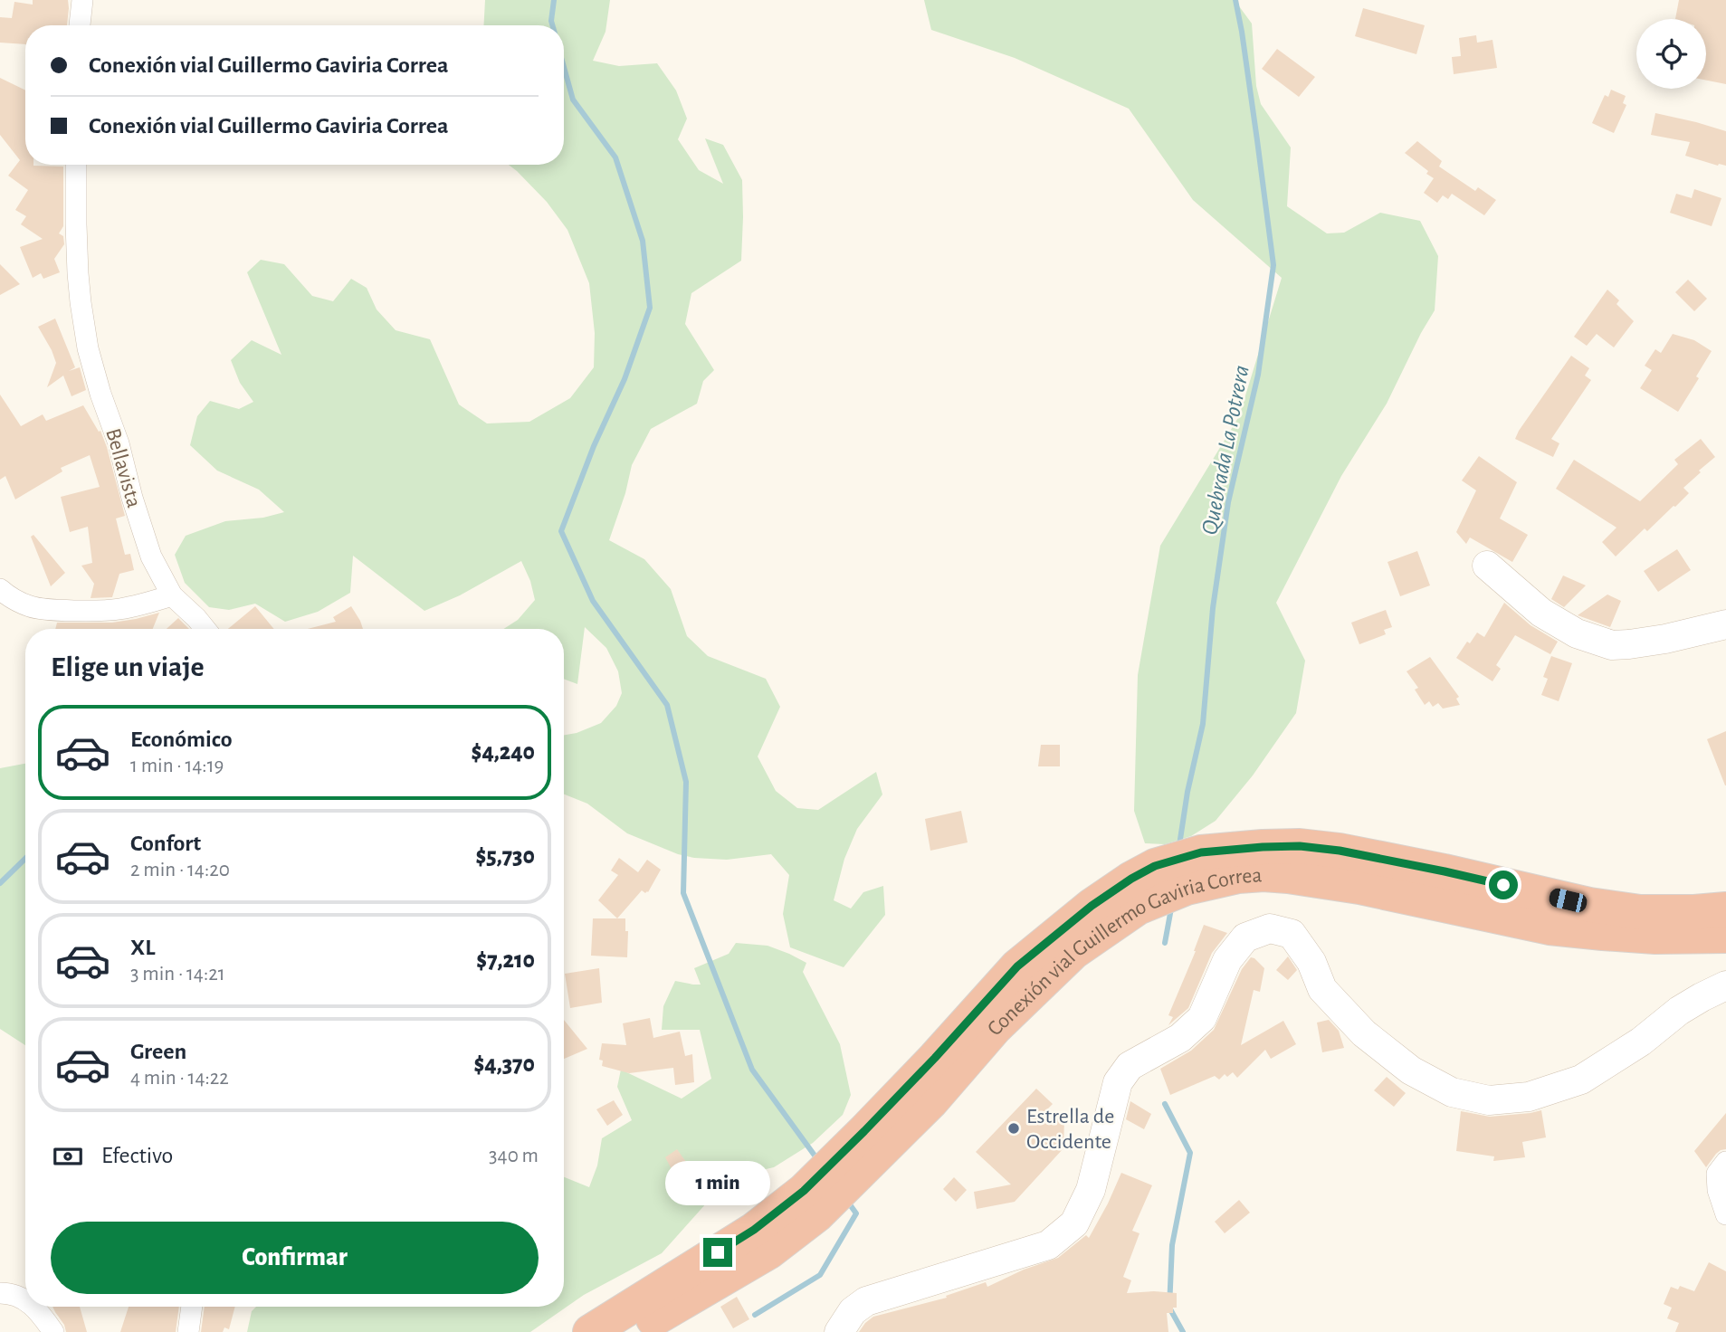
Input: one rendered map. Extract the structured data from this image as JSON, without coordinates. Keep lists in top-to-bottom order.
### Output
{
  "streets": {
    "highway": ["Conexión vial Guillermo Gaviria Correa"],
    "street": ["Bellavista"]
  },
  "water": ["Quebrada La Potrera"],
  "places": ["Estrella de Occidente"],
  "page": {
    "banner": ["Conexión vial Guillermo Gaviria Correa", "Conexión vial Guillermo Gaviria Correa"],
    "heading": "Elige un viaje",
    "list": [
      {
        "name": "Económico",
        "note": "1 min · 14:19",
        "value": "$4,240"
      },
      {
        "name": "Confort",
        "note": "2 min · 14:20",
        "value": "$5,730"
      },
      {
        "name": "XL",
        "note": "3 min · 14:21",
        "value": "$7,210"
      },
      {
        "name": "Green",
        "note": "4 min · 14:22",
        "value": "$4,370"
      }
    ],
    "pay": ["Efectivo", "340 m"],
    "bubble": "1 min",
    "buttons": "Confirmar"
  }
}
